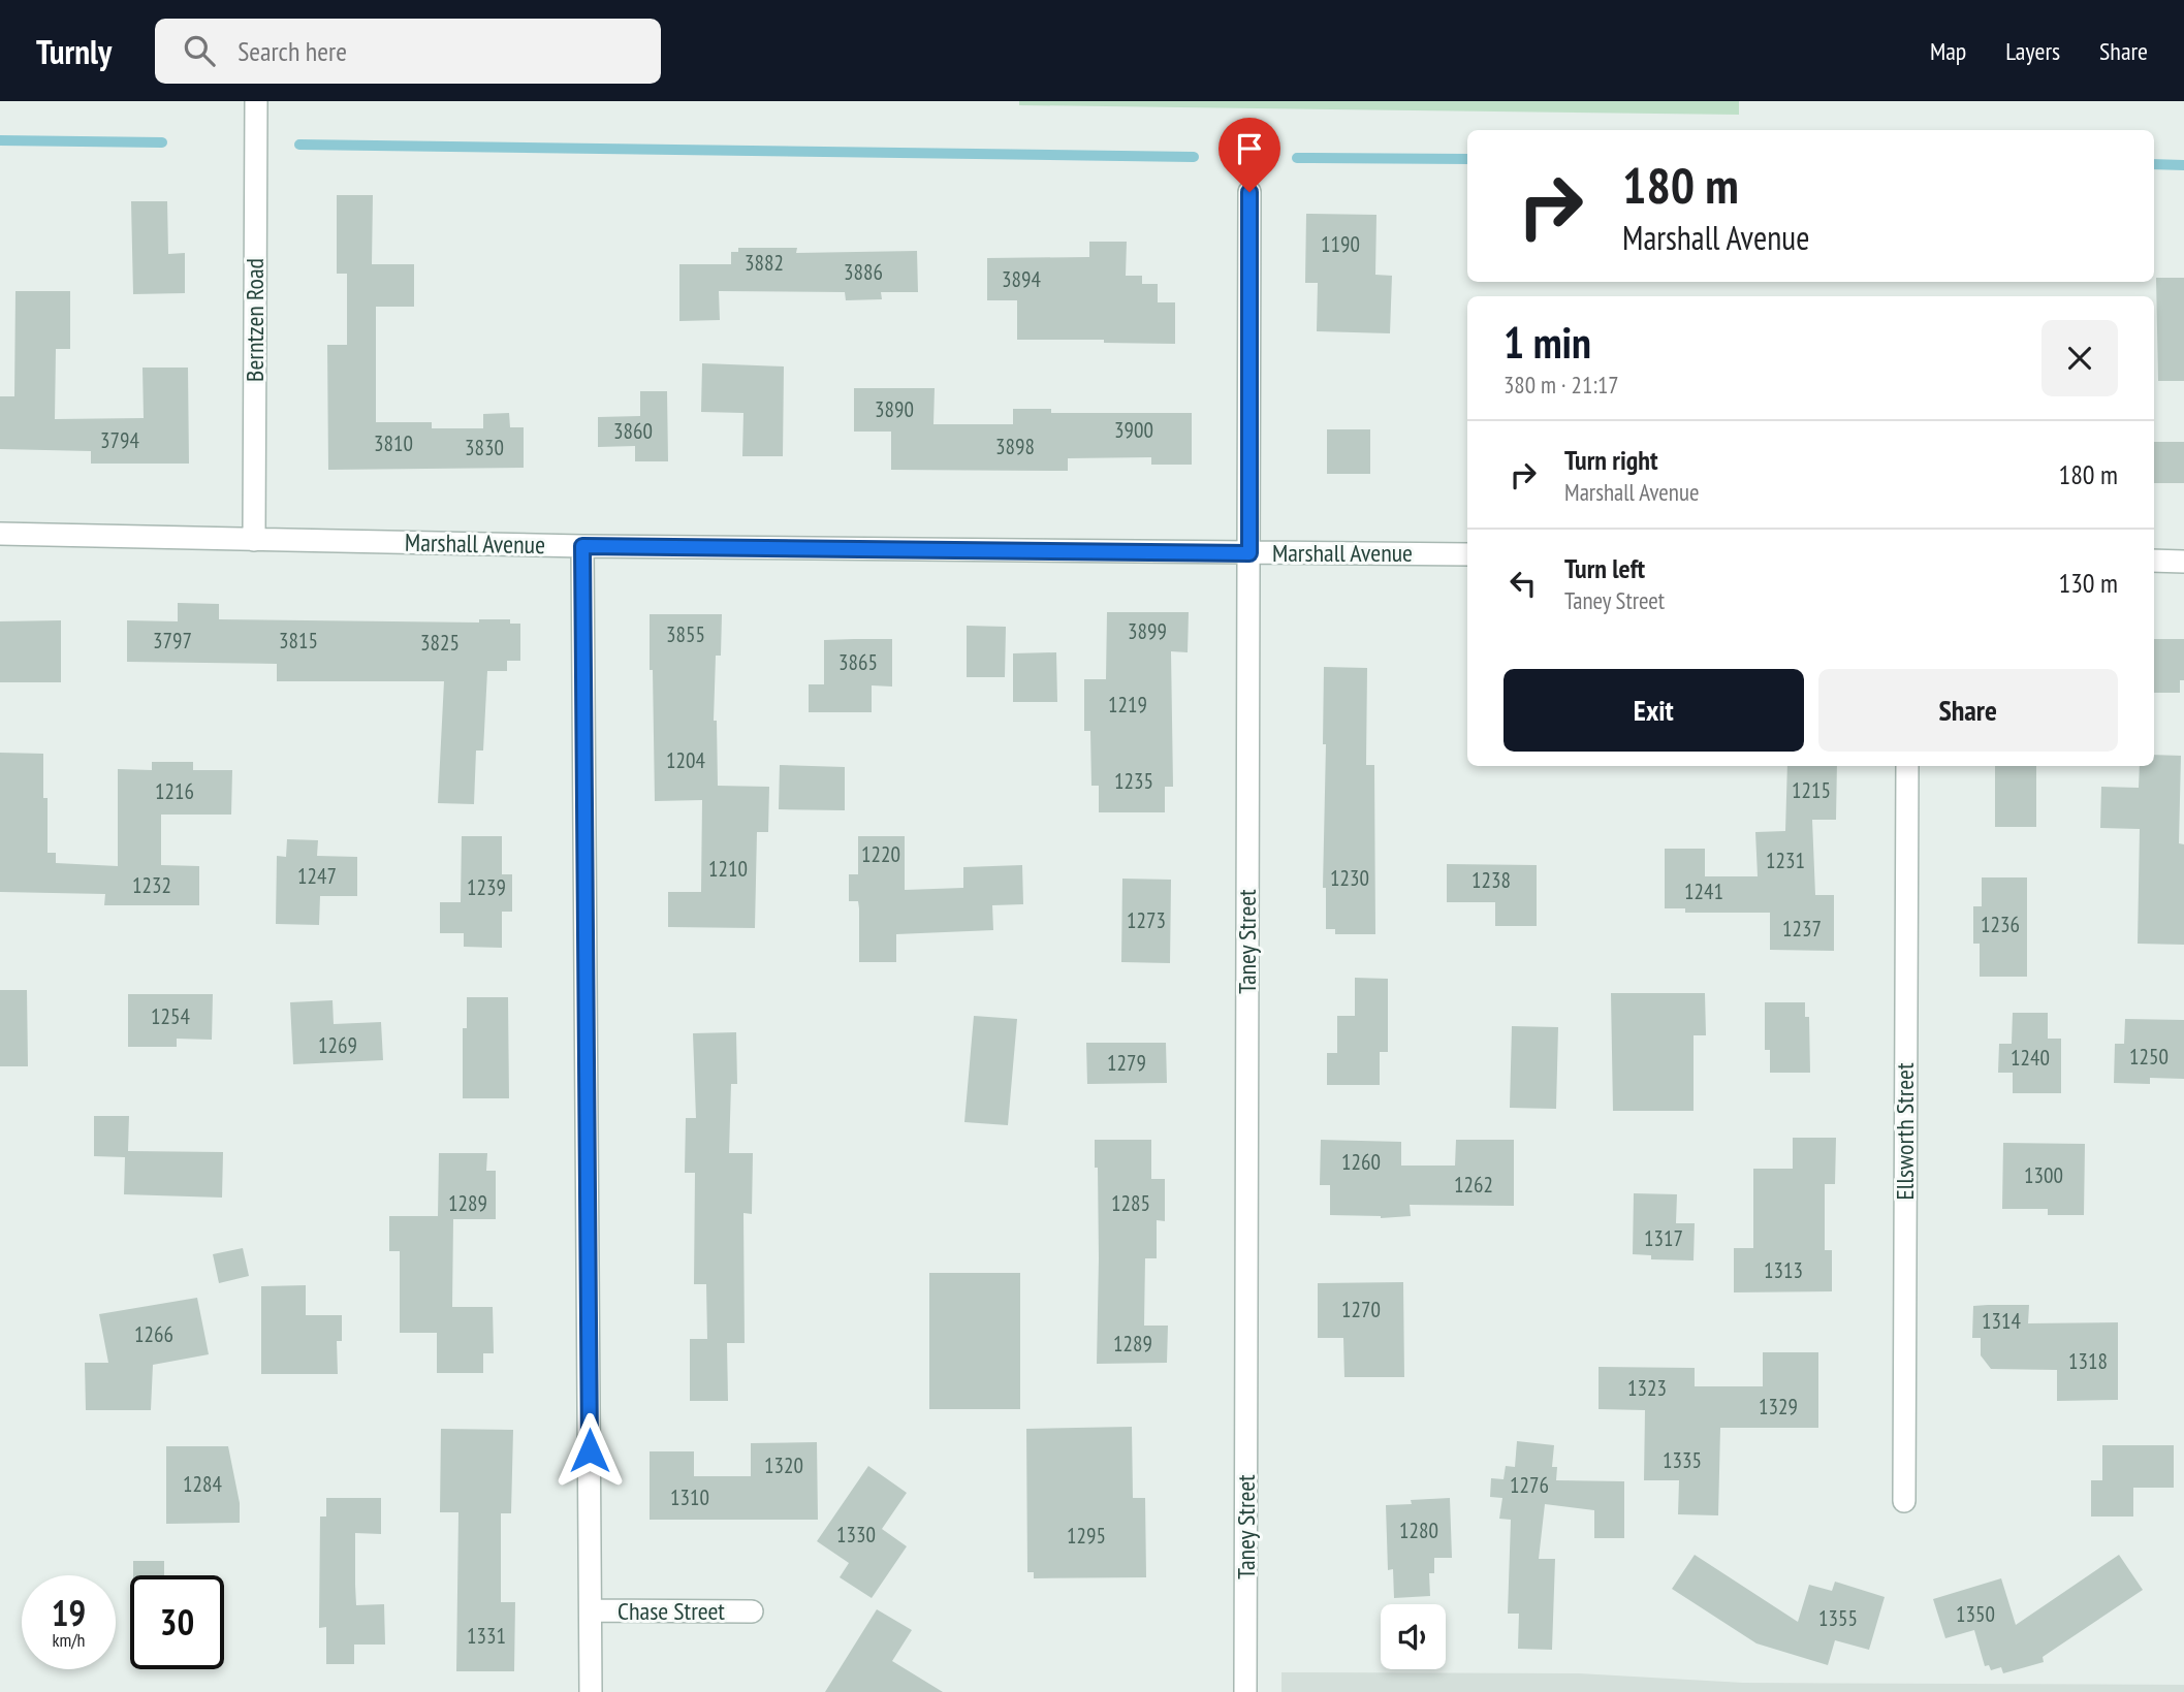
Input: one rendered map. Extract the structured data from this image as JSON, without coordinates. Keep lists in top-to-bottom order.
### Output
{
  "streets": {
    "street": [
      "Berntzen Road",
      "Marshall Avenue",
      "Taney Street",
      "Ellsworth Street",
      "Chase Street"
    ]
  },
  "crossings": [
    ["Berntzen Road", "Marshall Avenue"],
    ["Marshall Avenue", "Taney Street"],
    ["Marshall Avenue", "Chase Street"]
  ],
  "house_numbers": [
    "1190",
    "3882",
    "3886",
    "3894",
    "3890",
    "3900",
    "3860",
    "3794",
    "3810",
    "3898",
    "3830",
    "3899",
    "3855",
    "3797",
    "3815",
    "3825",
    "3865",
    "1219",
    "1204",
    "1235",
    "1215",
    "1216",
    "1220",
    "1231",
    "1210",
    "1247",
    "1230",
    "1238",
    "1232",
    "1239",
    "1241",
    "1273",
    "1236",
    "1237",
    "1254",
    "1269",
    "1250",
    "1240",
    "1279",
    "1260",
    "1300",
    "1262",
    "1289",
    "1285",
    "1317",
    "1313",
    "1270",
    "1314",
    "1266",
    "1289",
    "1318",
    "1323",
    "1329",
    "1335",
    "1320",
    "1284",
    "1276",
    "1310",
    "1280",
    "1330",
    "1295",
    "1350",
    "1355",
    "1331"
  ],
  "page": {
    "header": "Turnly",
    "search": "Search here",
    "nav": ["Map", "Layers", "Share"],
    "turn": ["180 m", "Marshall Avenue"],
    "heading": ["1 min", "380 m · 21:17"],
    "list": [
      {
        "name": "Turn right",
        "note": "Marshall Avenue",
        "value": "180 m"
      },
      {
        "name": "Turn left",
        "note": "Taney Street",
        "value": "130 m"
      }
    ],
    "buttons": ["Exit", "Share"],
    "speed": "19 km/h",
    "limit": "30"
  }
}
